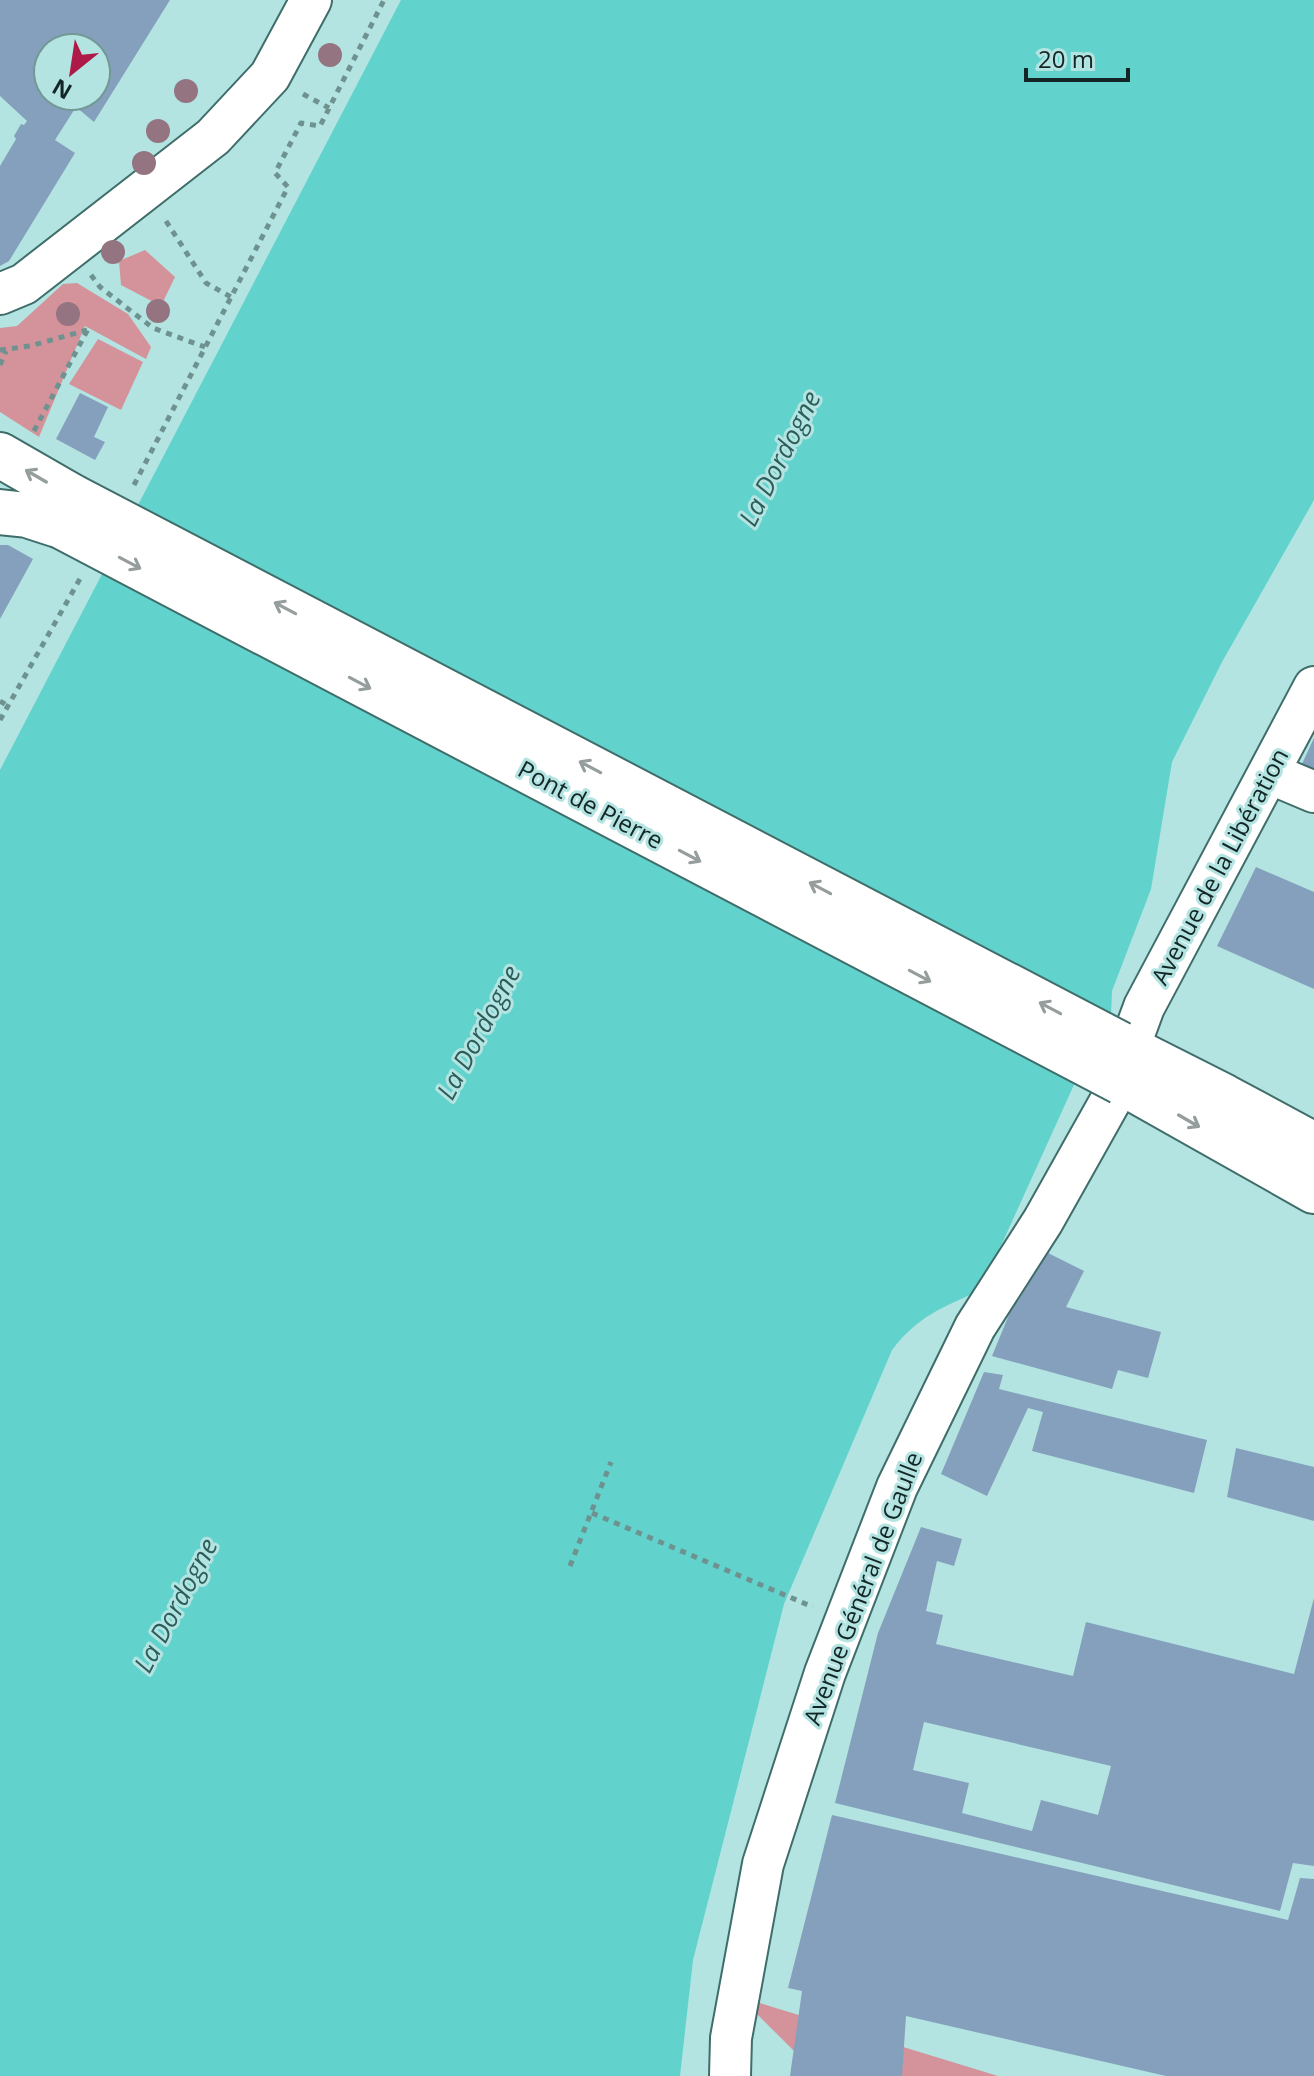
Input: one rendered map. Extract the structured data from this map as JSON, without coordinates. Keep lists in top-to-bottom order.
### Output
{
  "streets": {
    "street": ["Avenue de la Libération", "Avenue Général de Gaulle"]
  },
  "crossings": [
    ["Avenue de la Libération", "Avenue Général de Gaulle"]
  ],
  "water": ["La Dordogne"],
  "scale_bar": "20 m",
  "north": "bottom left"
}
